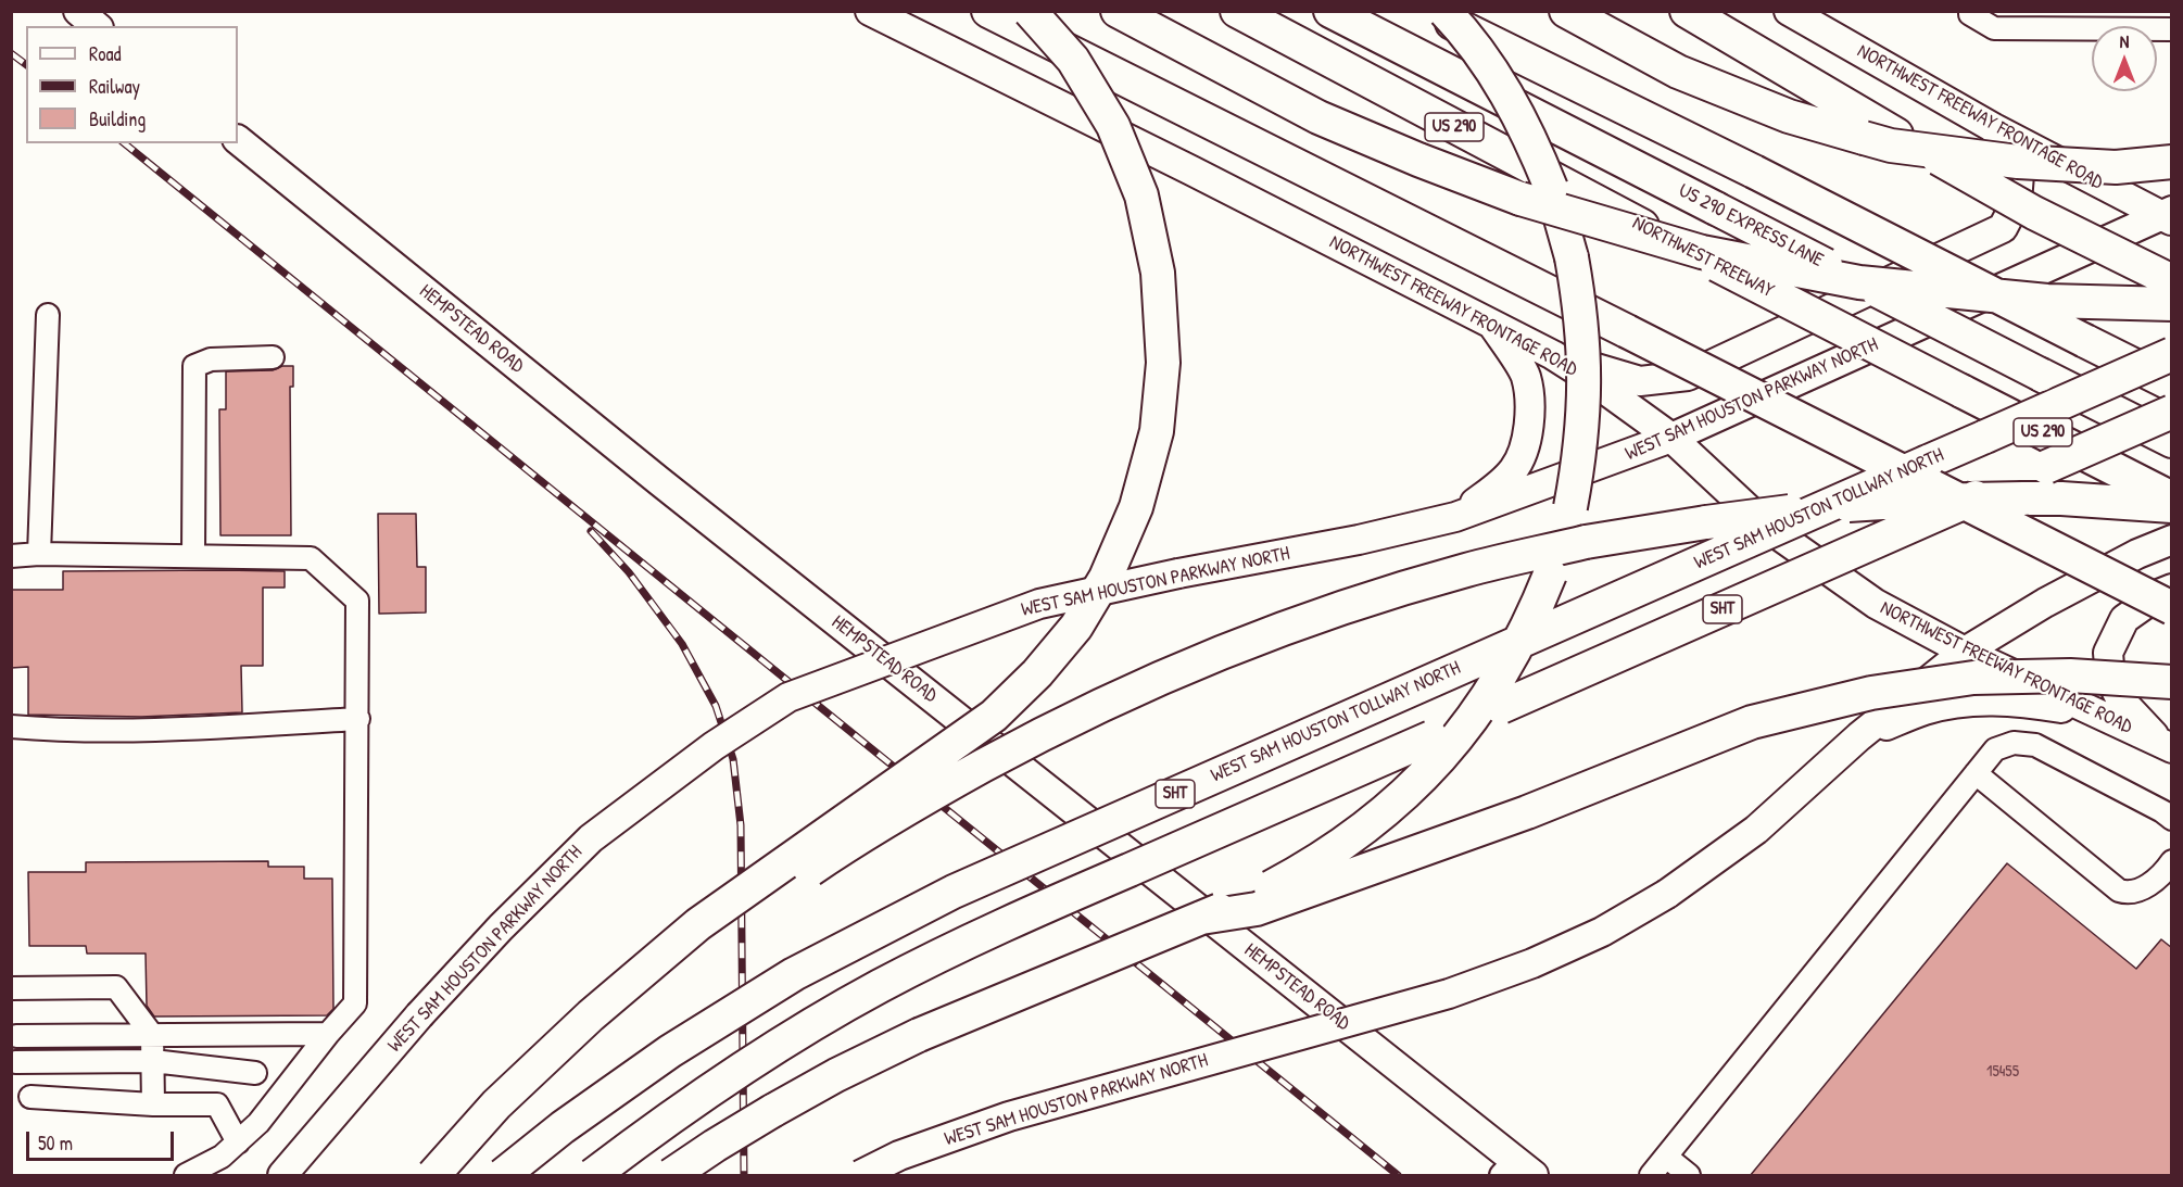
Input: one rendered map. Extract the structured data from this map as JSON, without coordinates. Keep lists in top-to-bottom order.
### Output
{
  "streets": {
    "highway": [
      "US 290",
      "US 290 EXPRESS LANE",
      "NORTHWEST FREEWAY",
      "WEST SAM HOUSTON TOLLWAY NORTH",
      "SHT"
    ],
    "main road": ["NORTHWEST FREEWAY FRONTAGE ROAD", "HEMPSTEAD ROAD", "WEST SAM HOUSTON PARKWAY NORTH"]
  },
  "crossings": [
    ["NORTHWEST FREEWAY FRONTAGE ROAD", "WEST SAM HOUSTON PARKWAY NORTH"]
  ],
  "house_numbers": ["15455"],
  "legend": ["Road", "Railway", "Building"],
  "scale_bar": "50 m",
  "north": "top"
}
